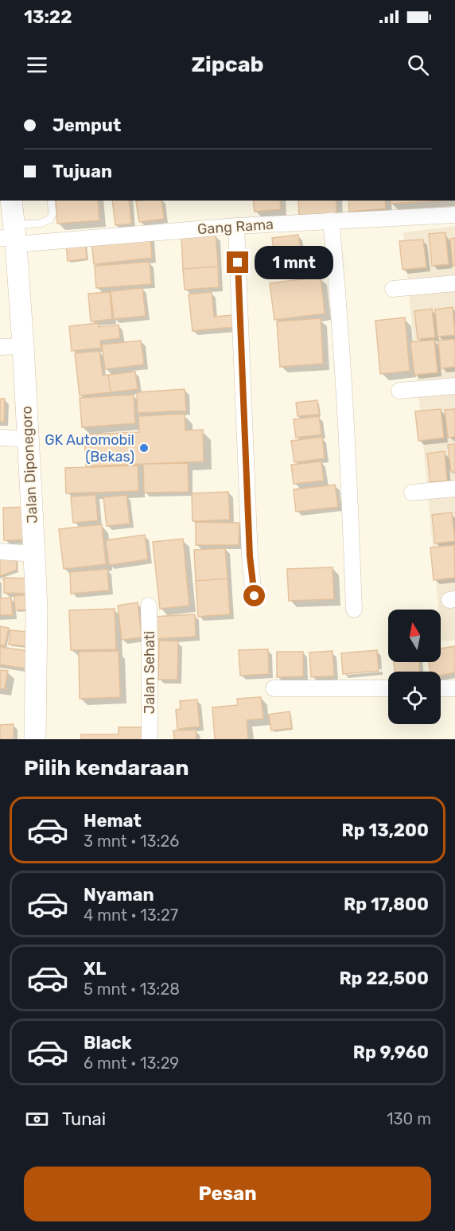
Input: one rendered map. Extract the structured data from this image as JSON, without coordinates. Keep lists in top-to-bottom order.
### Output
{
  "streets": {
    "main road": ["Jalan Diponegoro"],
    "street": ["Gang Rama", "Jalan Sehati"]
  },
  "crossings": [
    ["Gang Rama", "Jalan Diponegoro"]
  ],
  "places": ["GK Automobil (Bekas)"],
  "north": "top",
  "page": {
    "status": "13:22",
    "header": "Zipcab",
    "banner": ["Jemput", "Tujuan"],
    "bubble": "1 mnt",
    "heading": "Pilih kendaraan",
    "list": [
      {
        "name": "Hemat",
        "note": "3 mnt · 13:26",
        "value": "Rp 13,200"
      },
      {
        "name": "Nyaman",
        "note": "4 mnt · 13:27",
        "value": "Rp 17,800"
      },
      {
        "name": "XL",
        "note": "5 mnt · 13:28",
        "value": "Rp 22,500"
      },
      {
        "name": "Black",
        "note": "6 mnt · 13:29",
        "value": "Rp 9,960"
      }
    ],
    "pay": ["Tunai", "130 m"],
    "buttons": "Pesan"
  }
}
